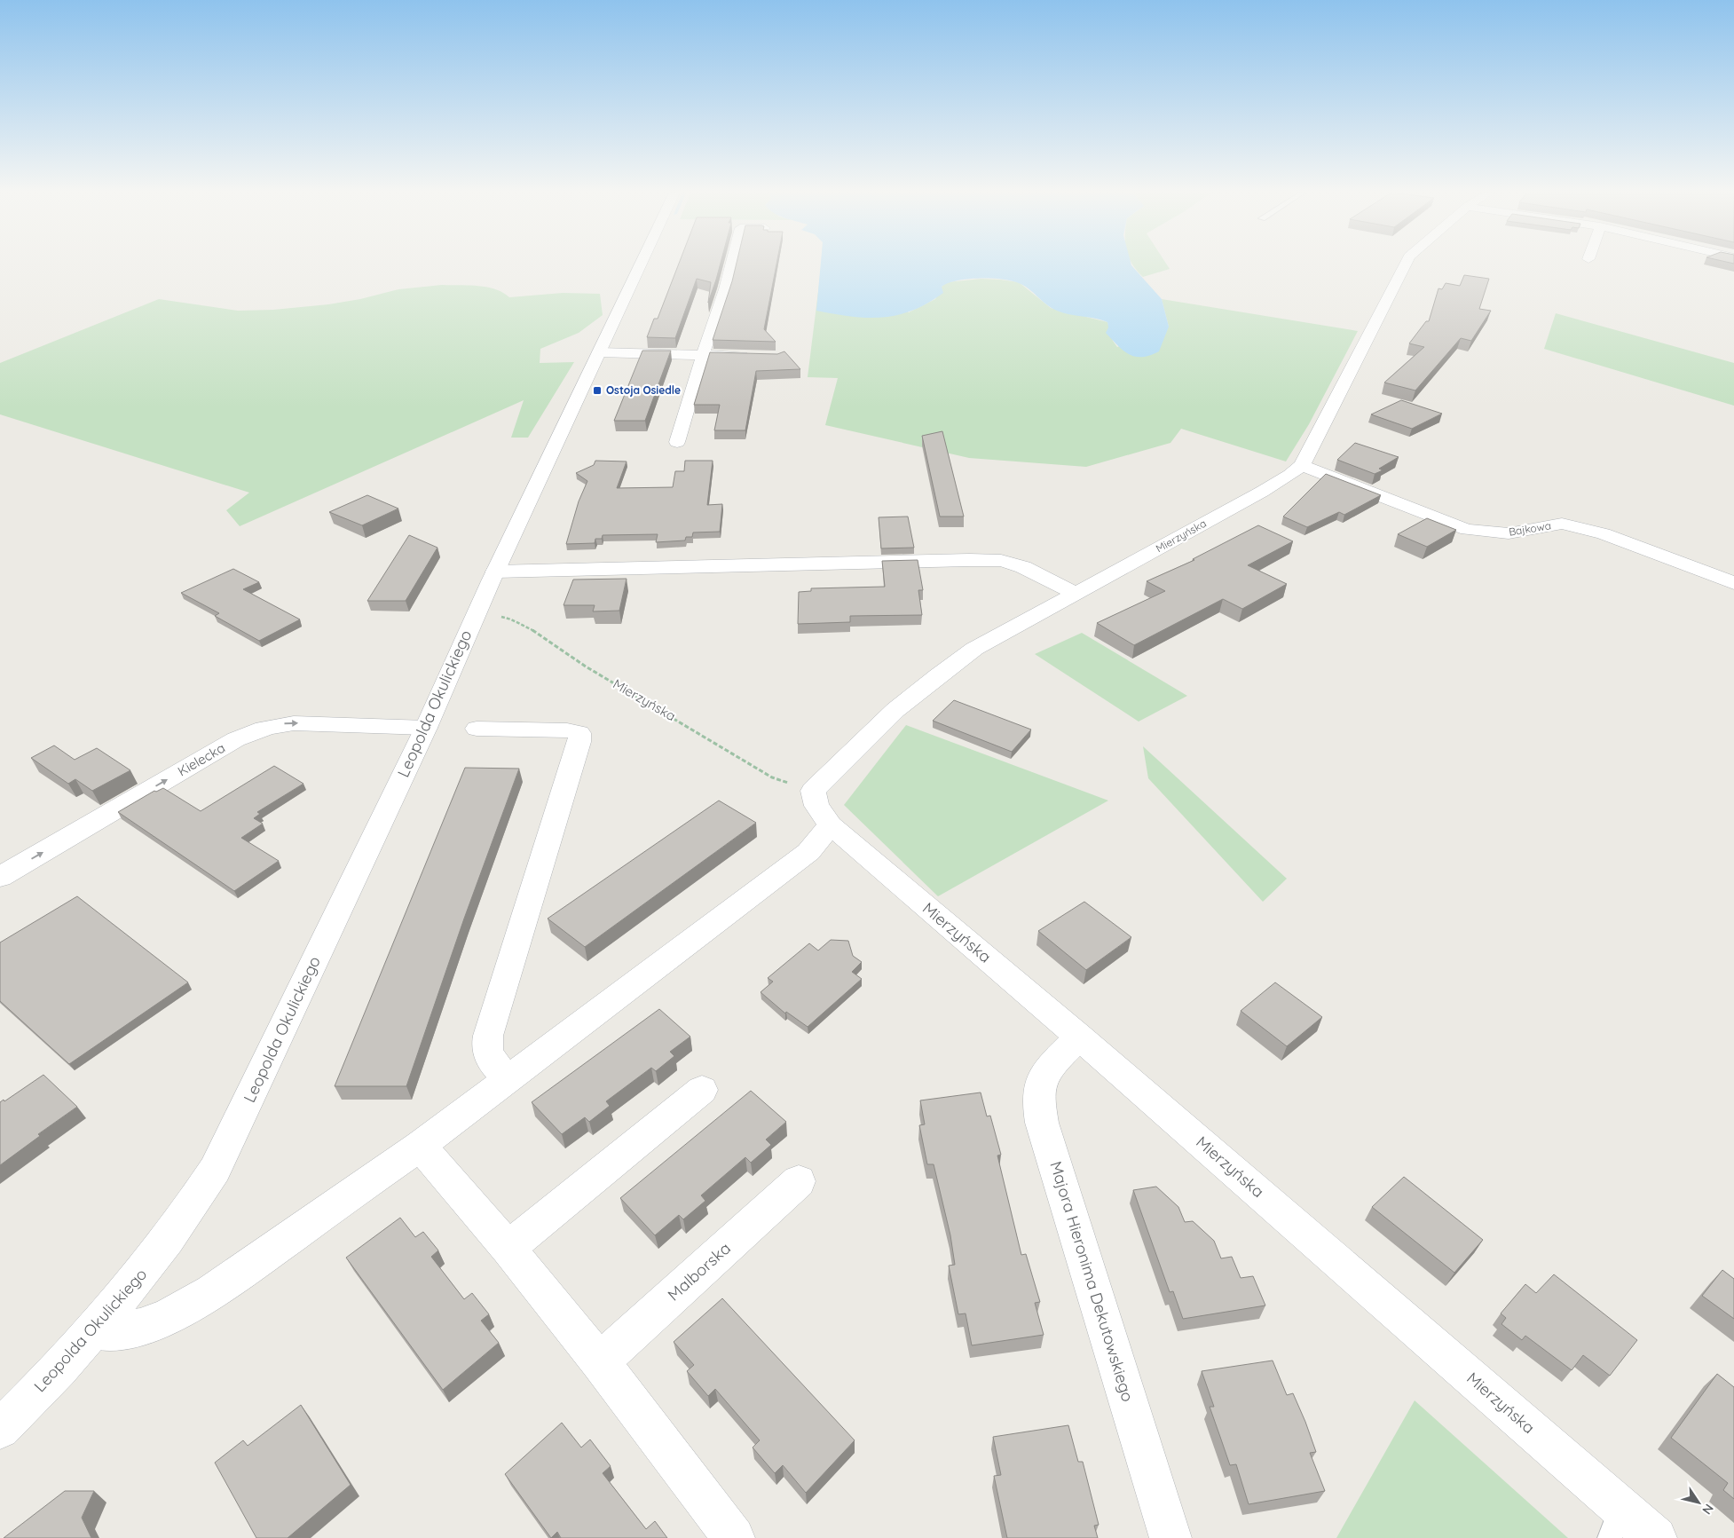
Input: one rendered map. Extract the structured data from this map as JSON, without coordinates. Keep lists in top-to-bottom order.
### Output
{
  "streets": {
    "street": [
      "Bajkowa",
      "Mierzyńska",
      "Leopolda Okulickiego",
      "Kielecka",
      "Malborska",
      "Majora Hieronima Dekutowskiego"
    ]
  },
  "crossings": [
    ["Bajkowa", "Mierzyńska"],
    ["Mierzyńska", "Leopolda Okulickiego"],
    ["Mierzyńska", "Majora Hieronima Dekutowskiego"],
    ["Leopolda Okulickiego", "Kielecka"]
  ],
  "one_way": ["Kielecka"],
  "places": {
    "transit": ["Ostoja Osiedle"]
  },
  "north": "bottom right"
}
